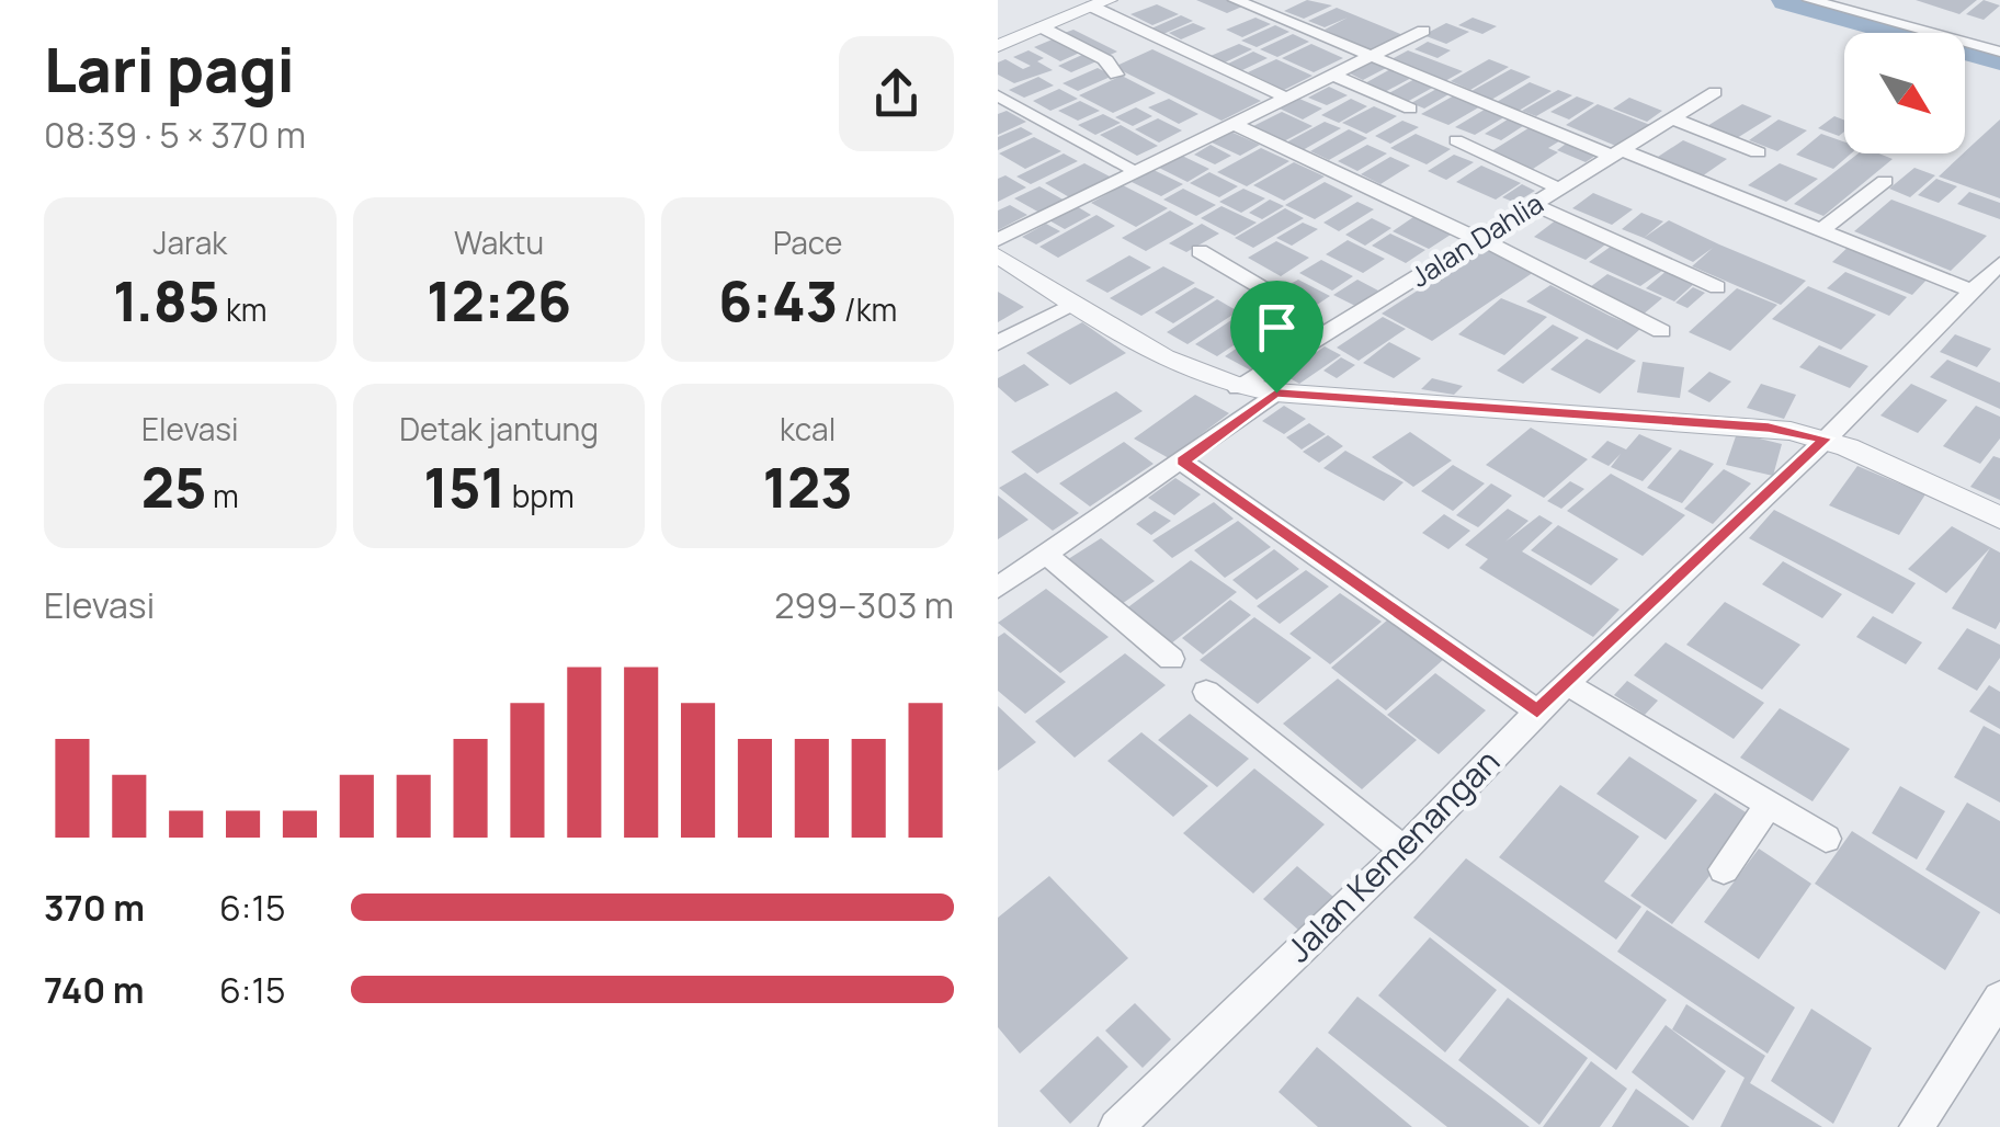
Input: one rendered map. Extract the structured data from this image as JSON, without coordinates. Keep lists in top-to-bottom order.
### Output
{
  "streets": {
    "street": ["Jalan Dahlia", "Jalan Kemenangan"]
  },
  "north": "bottom right",
  "page": {
    "heading": ["Lari pagi", "08:39 · 5 × 370 m"],
    "stats": [
      ["Jarak", "1.85 km"],
      ["Waktu", "12:26"],
      ["Pace", "6:43 /km"],
      ["Elevasi", "25 m"],
      ["Detak jantung", "151 bpm"],
      ["kcal", "123"]
    ],
    "chart": ["Elevasi", "299–303 m"],
    "list": [
      {
        "name": "370 m",
        "note": "6:15"
      },
      {
        "name": "740 m",
        "note": "6:15"
      }
    ]
  }
}
